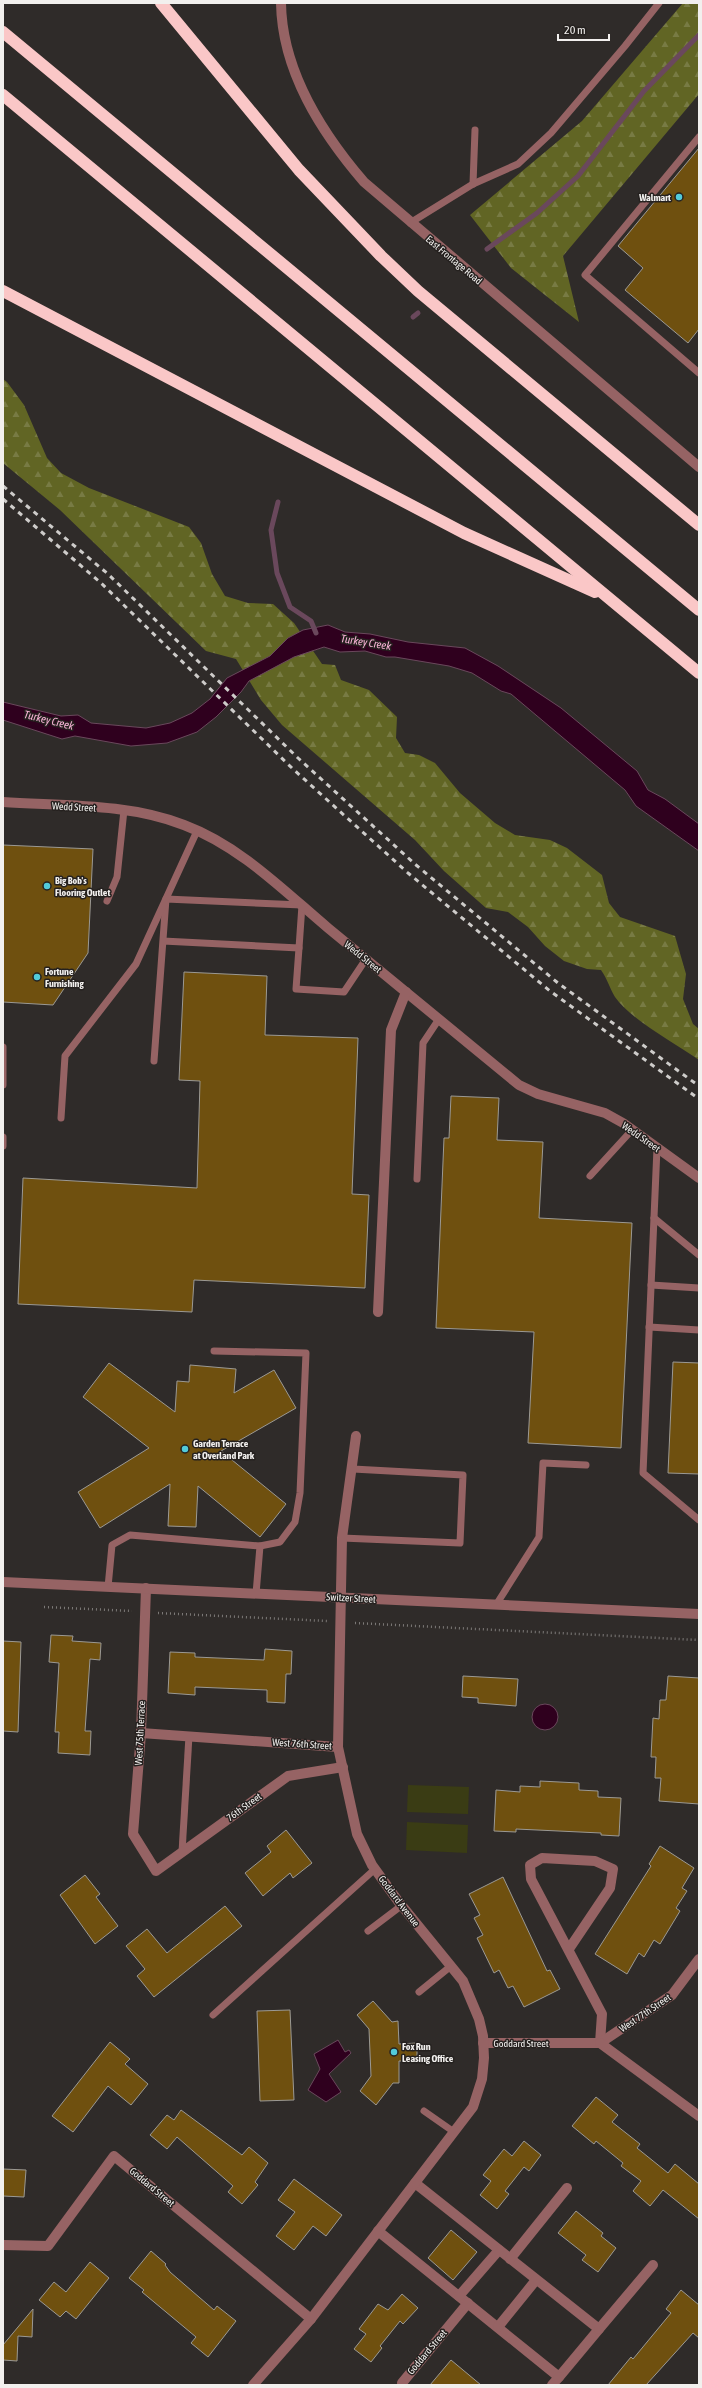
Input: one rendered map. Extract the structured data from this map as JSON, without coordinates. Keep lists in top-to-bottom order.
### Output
{
  "streets": {
    "street": [
      "East Frontage Road",
      "Wedd Street",
      "Switzer Street",
      "West 75th Terrace",
      "West 76th Street",
      "76th Street",
      "Goddard Avenue",
      "West 77th Street",
      "Goddard Street"
    ]
  },
  "crossings": [
    ["Switzer Street", "West 75th Terrace"],
    ["Switzer Street", "West 76th Street"],
    ["West 75th Terrace", "West 76th Street"],
    ["West 75th Terrace", "76th Street"],
    ["West 76th Street", "Goddard Avenue"],
    ["76th Street", "Goddard Avenue"],
    ["Goddard Avenue", "Goddard Street"],
    ["West 77th Street", "Goddard Street"]
  ],
  "water": ["Turkey Creek"],
  "places": [
    "Walmart",
    "Big Bob's Flooring Outlet",
    "Fortune Furnishing",
    "Garden Terrace at Overland Park",
    "Fox Run Leasing Office"
  ],
  "scale_bar": "20 m"
}
